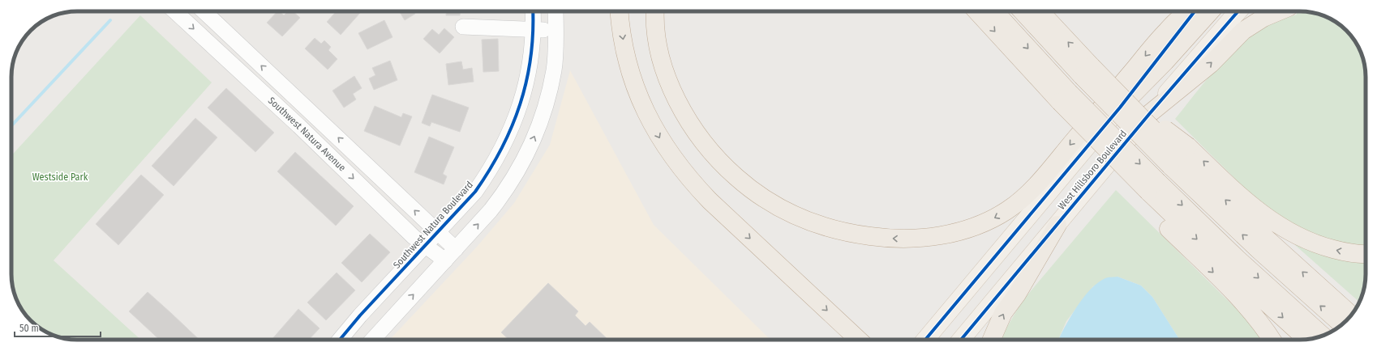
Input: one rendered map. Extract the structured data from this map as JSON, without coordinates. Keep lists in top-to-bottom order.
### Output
{
  "streets": {
    "main road": ["West Hillsboro Boulevard"],
    "street": ["Southwest Natura Avenue", "Southwest Natura Boulevard"]
  },
  "crossings": [
    ["Southwest Natura Avenue", "Southwest Natura Boulevard"]
  ],
  "parks": ["Westside Park"],
  "scale_bar": "50 m"
}
